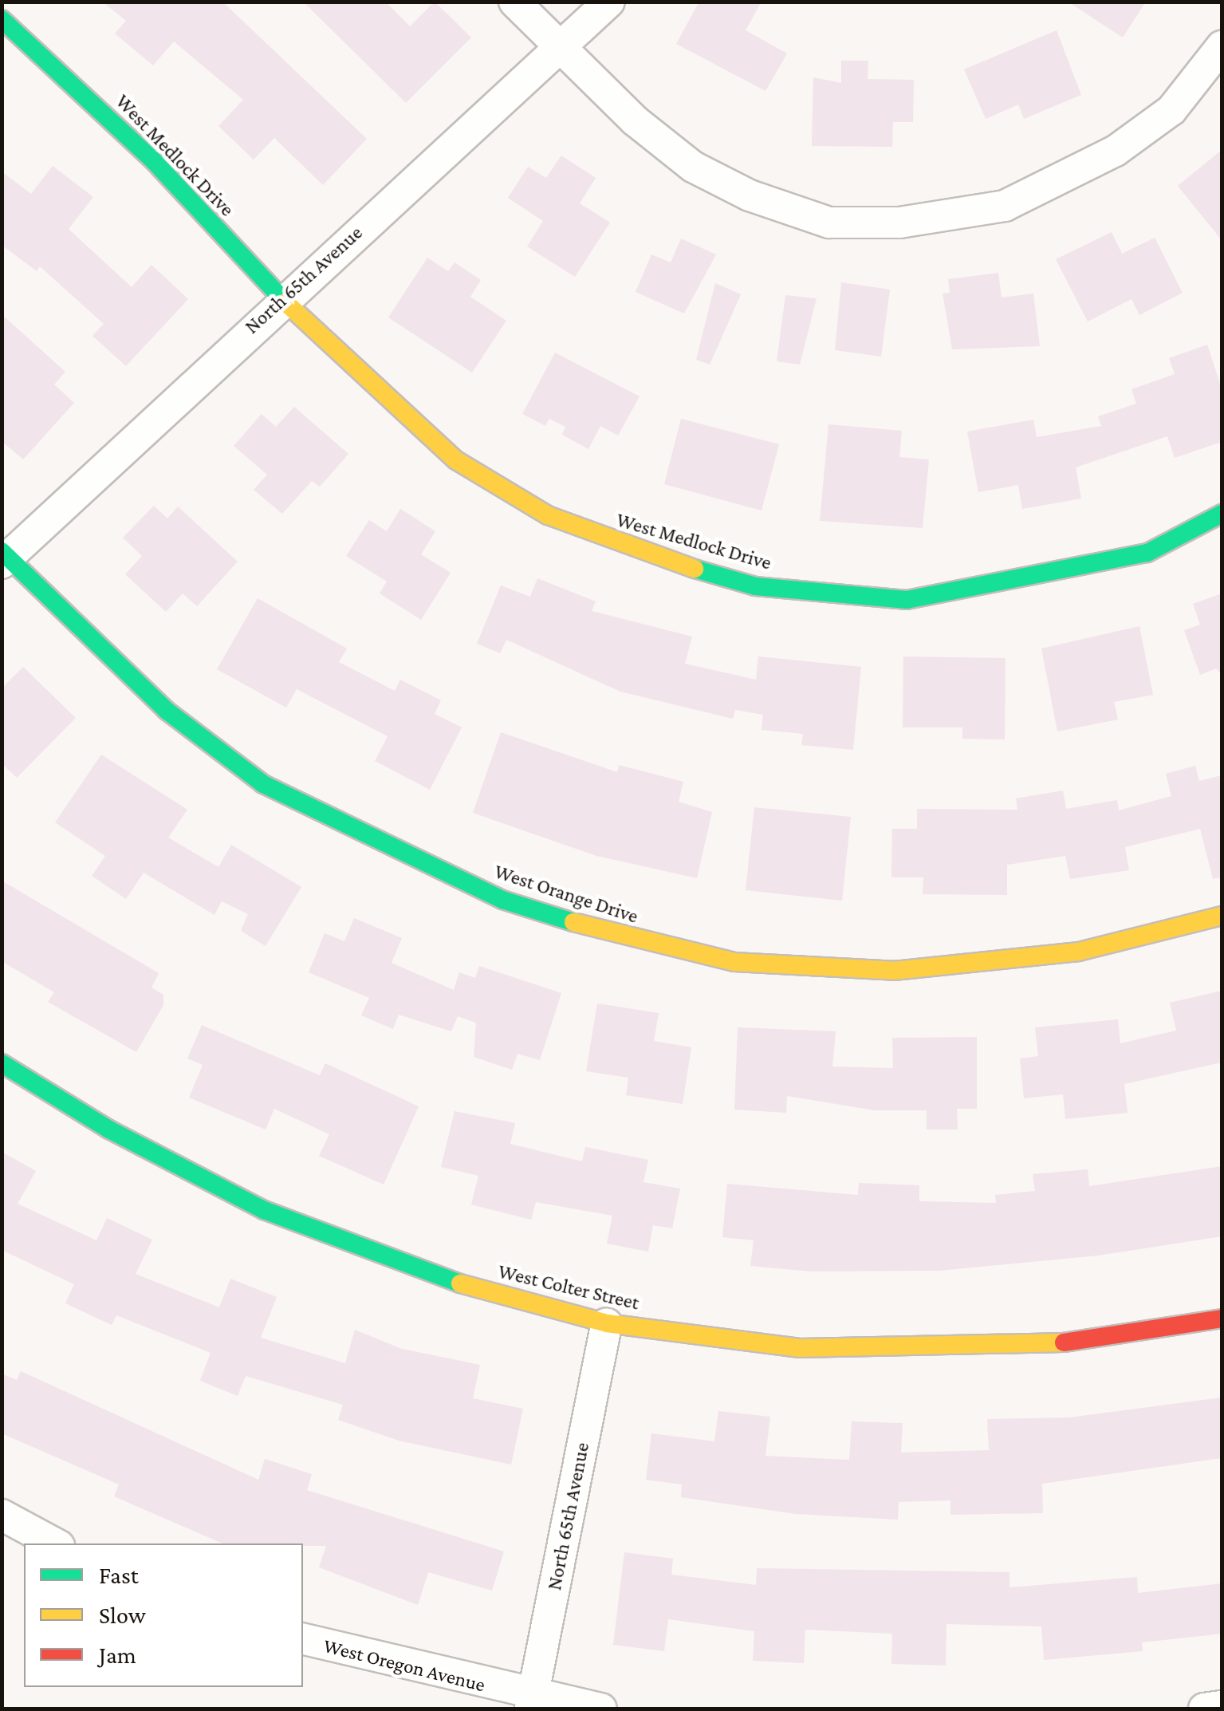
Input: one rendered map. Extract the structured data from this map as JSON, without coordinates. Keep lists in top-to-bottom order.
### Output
{
  "streets": {
    "street": [
      "West Medlock Drive",
      "North 65th Avenue",
      "West Orange Drive",
      "West Colter Street",
      "West Oregon Avenue"
    ]
  },
  "crossings": [
    ["West Medlock Drive", "North 65th Avenue"],
    ["North 65th Avenue", "West Orange Drive"],
    ["North 65th Avenue", "West Colter Street"],
    ["North 65th Avenue", "West Oregon Avenue"]
  ],
  "legend": ["Fast", "Slow", "Jam"]
}
